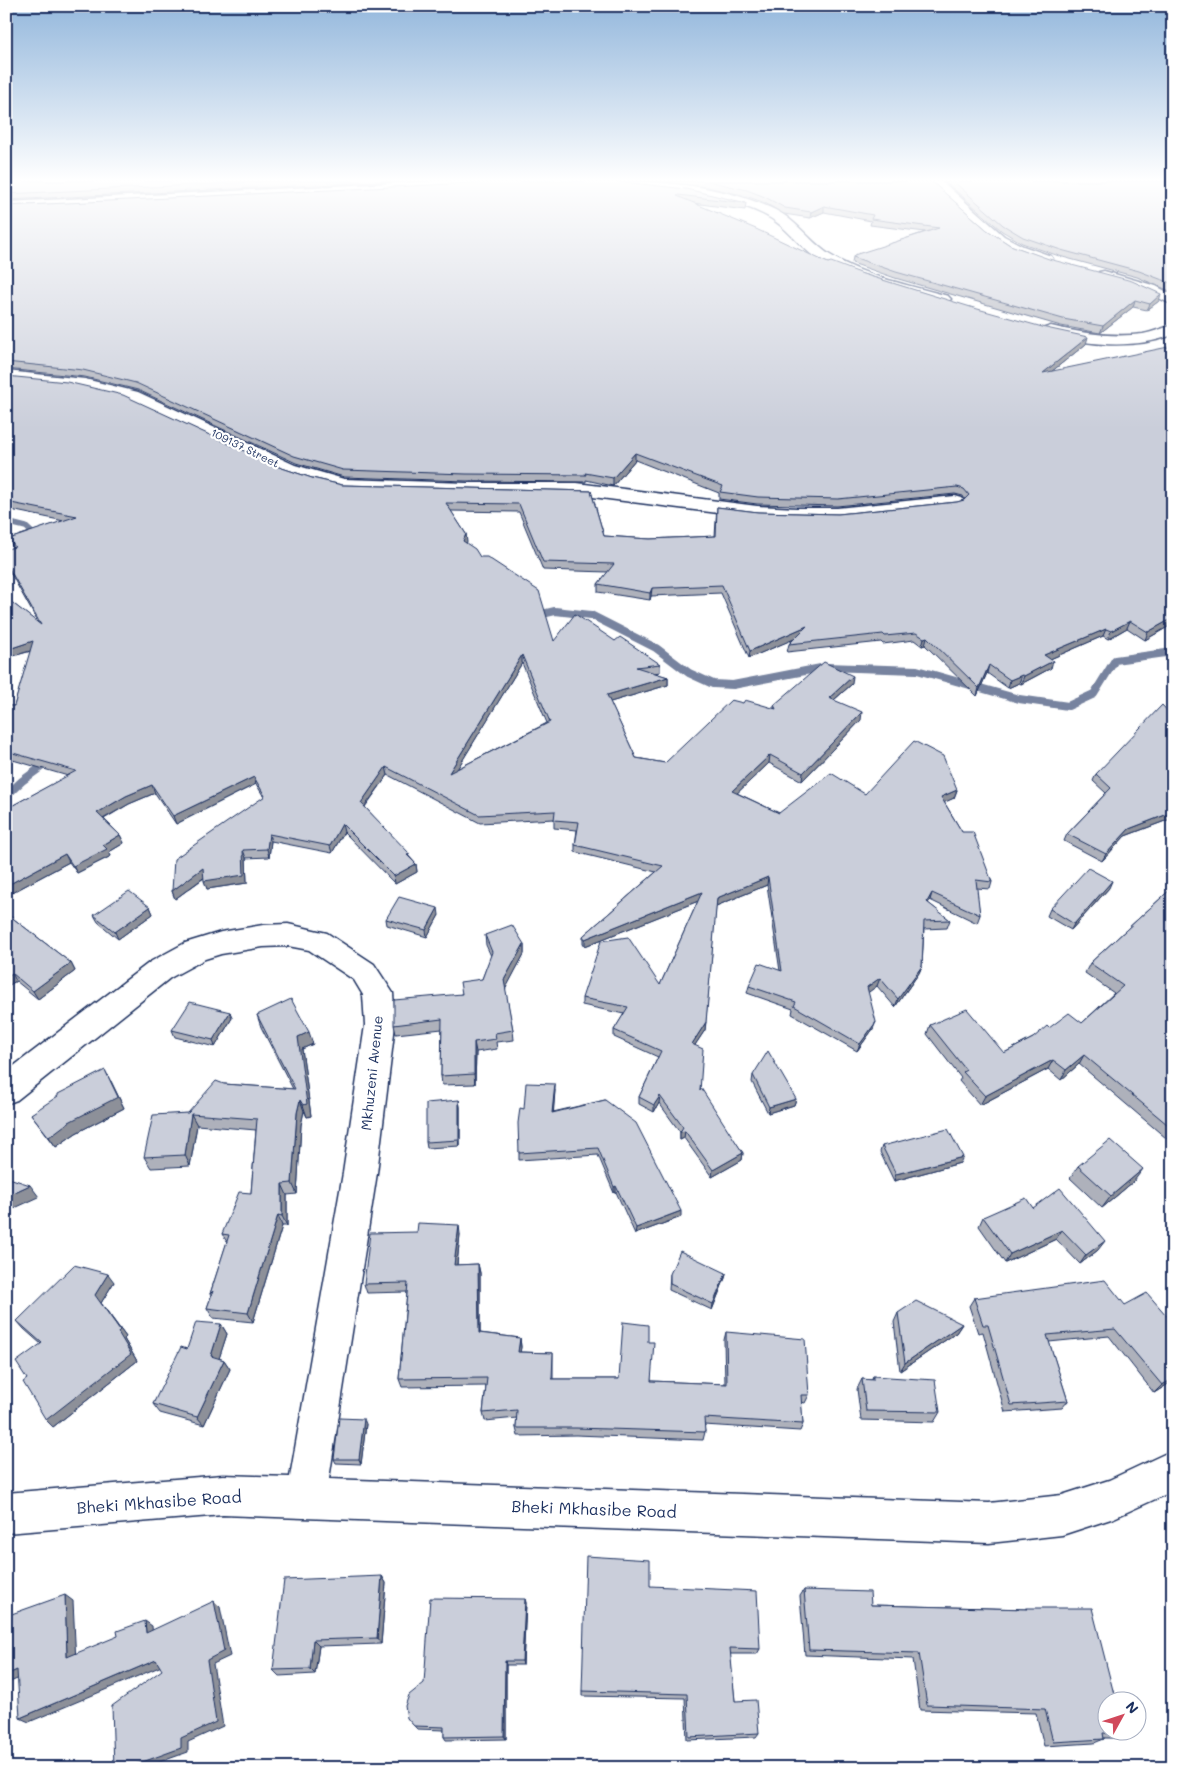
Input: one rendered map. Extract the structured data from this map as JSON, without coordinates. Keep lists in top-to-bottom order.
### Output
{
  "streets": {
    "street": ["109137 Street", "Mkhuzeni Avenue", "Bheki Mkhasibe Road"]
  },
  "crossings": [
    ["Mkhuzeni Avenue", "Bheki Mkhasibe Road"]
  ],
  "north": "top right"
}
